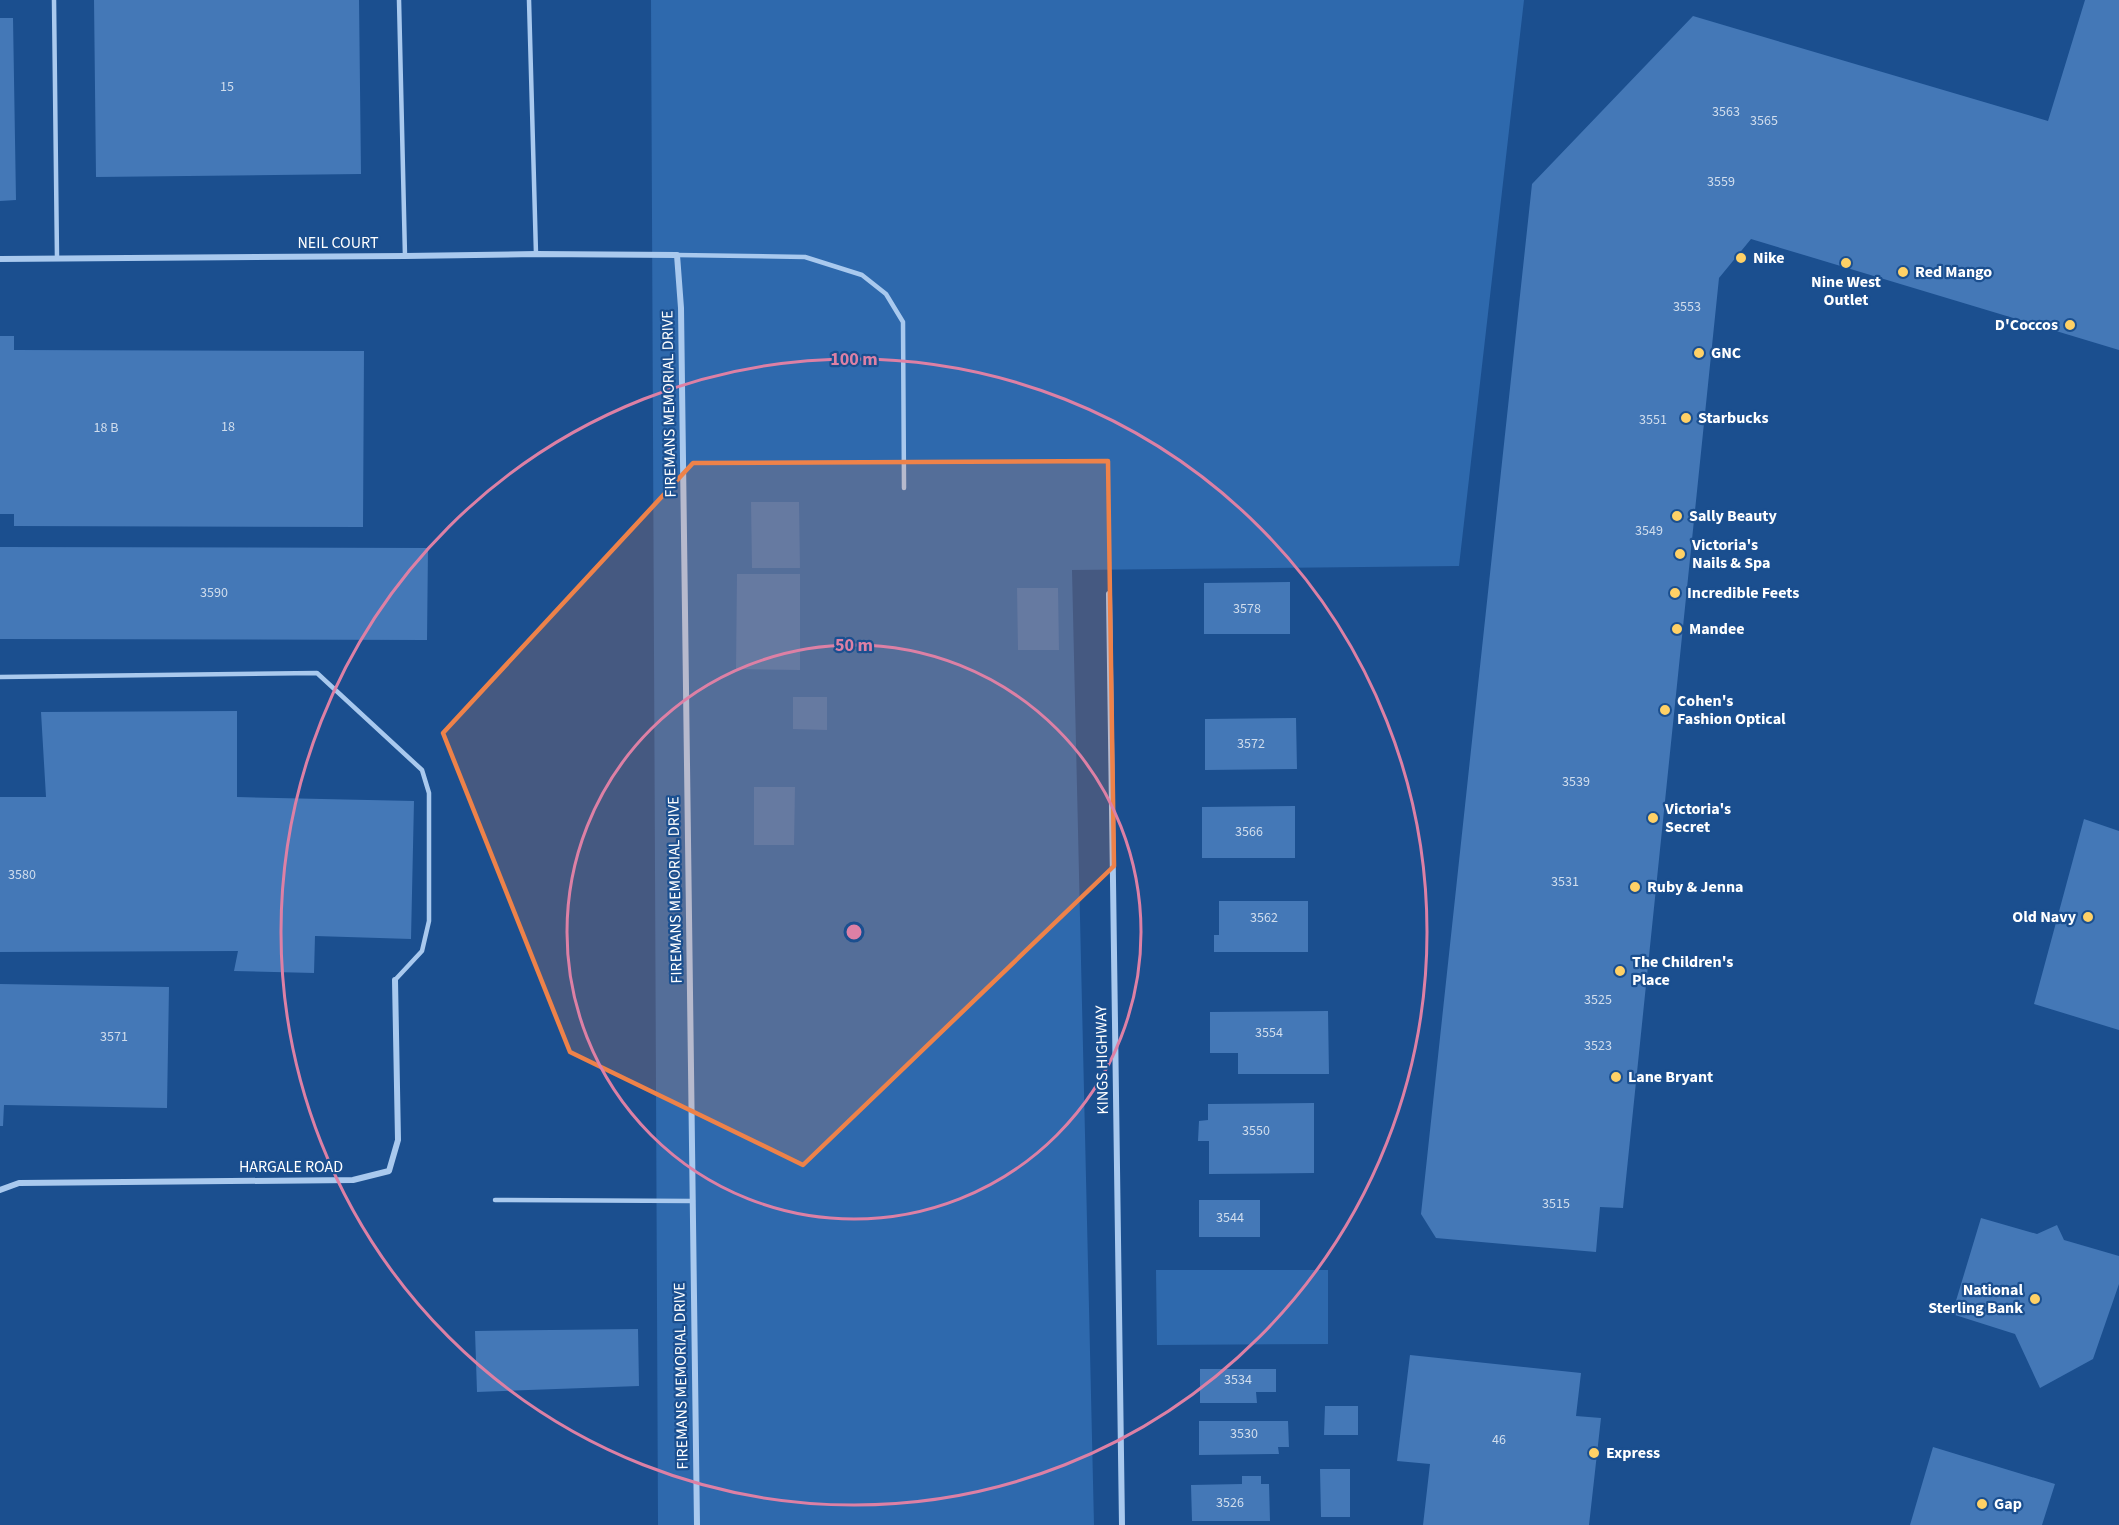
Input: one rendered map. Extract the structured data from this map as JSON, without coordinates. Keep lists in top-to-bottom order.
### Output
{
  "streets": {
    "street": [
      "NEIL COURT",
      "FIREMANS MEMORIAL DRIVE",
      "KINGS HIGHWAY",
      "HARGALE ROAD"
    ]
  },
  "crossings": [
    ["NEIL COURT", "FIREMANS MEMORIAL DRIVE"]
  ],
  "places": [
    "Nike",
    "Nine West Outlet",
    "Red Mango",
    "D'Coccos",
    "GNC",
    "Starbucks",
    "Sally Beauty",
    "Victoria's Nails & Spa",
    "Incredible Feets",
    "Mandee",
    "Cohen's Fashion Optical",
    "Victoria's Secret",
    "Ruby & Jenna",
    "Old Navy",
    "The Children's Place",
    "Lane Bryant",
    "National Sterling Bank",
    "Express",
    "Gap"
  ],
  "house_numbers": [
    "15",
    "3563",
    "3565",
    "3559",
    "3553",
    "3551",
    "18",
    "18 B",
    "3549",
    "3590",
    "3578",
    "3572",
    "3539",
    "3566",
    "3580",
    "3531",
    "3562",
    "3525",
    "3554",
    "3571",
    "3523",
    "3550",
    "3515",
    "3544",
    "3534",
    "3530",
    "46",
    "3526"
  ],
  "rings": ["100 m", "50 m"]
}
